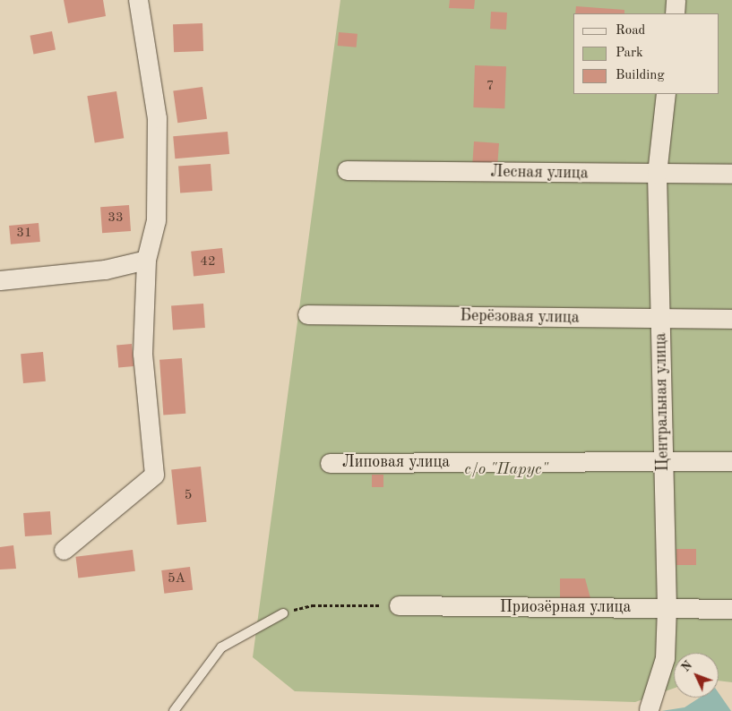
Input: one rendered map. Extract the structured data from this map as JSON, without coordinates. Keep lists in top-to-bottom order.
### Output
{
  "streets": {
    "street": [
      "Лесная улица",
      "Берёзовая улица",
      "Центральная улица",
      "Липовая улица",
      "Приозёрная улица"
    ]
  },
  "crossings": [
    ["Лесная улица", "Центральная улица"],
    ["Берёзовая улица", "Центральная улица"],
    ["Центральная улица", "Липовая улица"],
    ["Центральная улица", "Приозёрная улица"]
  ],
  "parks": ["с/о \"Парус\""],
  "house_numbers": [
    "7",
    "33",
    "31",
    "42",
    "5",
    "5А"
  ],
  "legend": ["Road", "Park", "Building"],
  "north": "top left"
}
